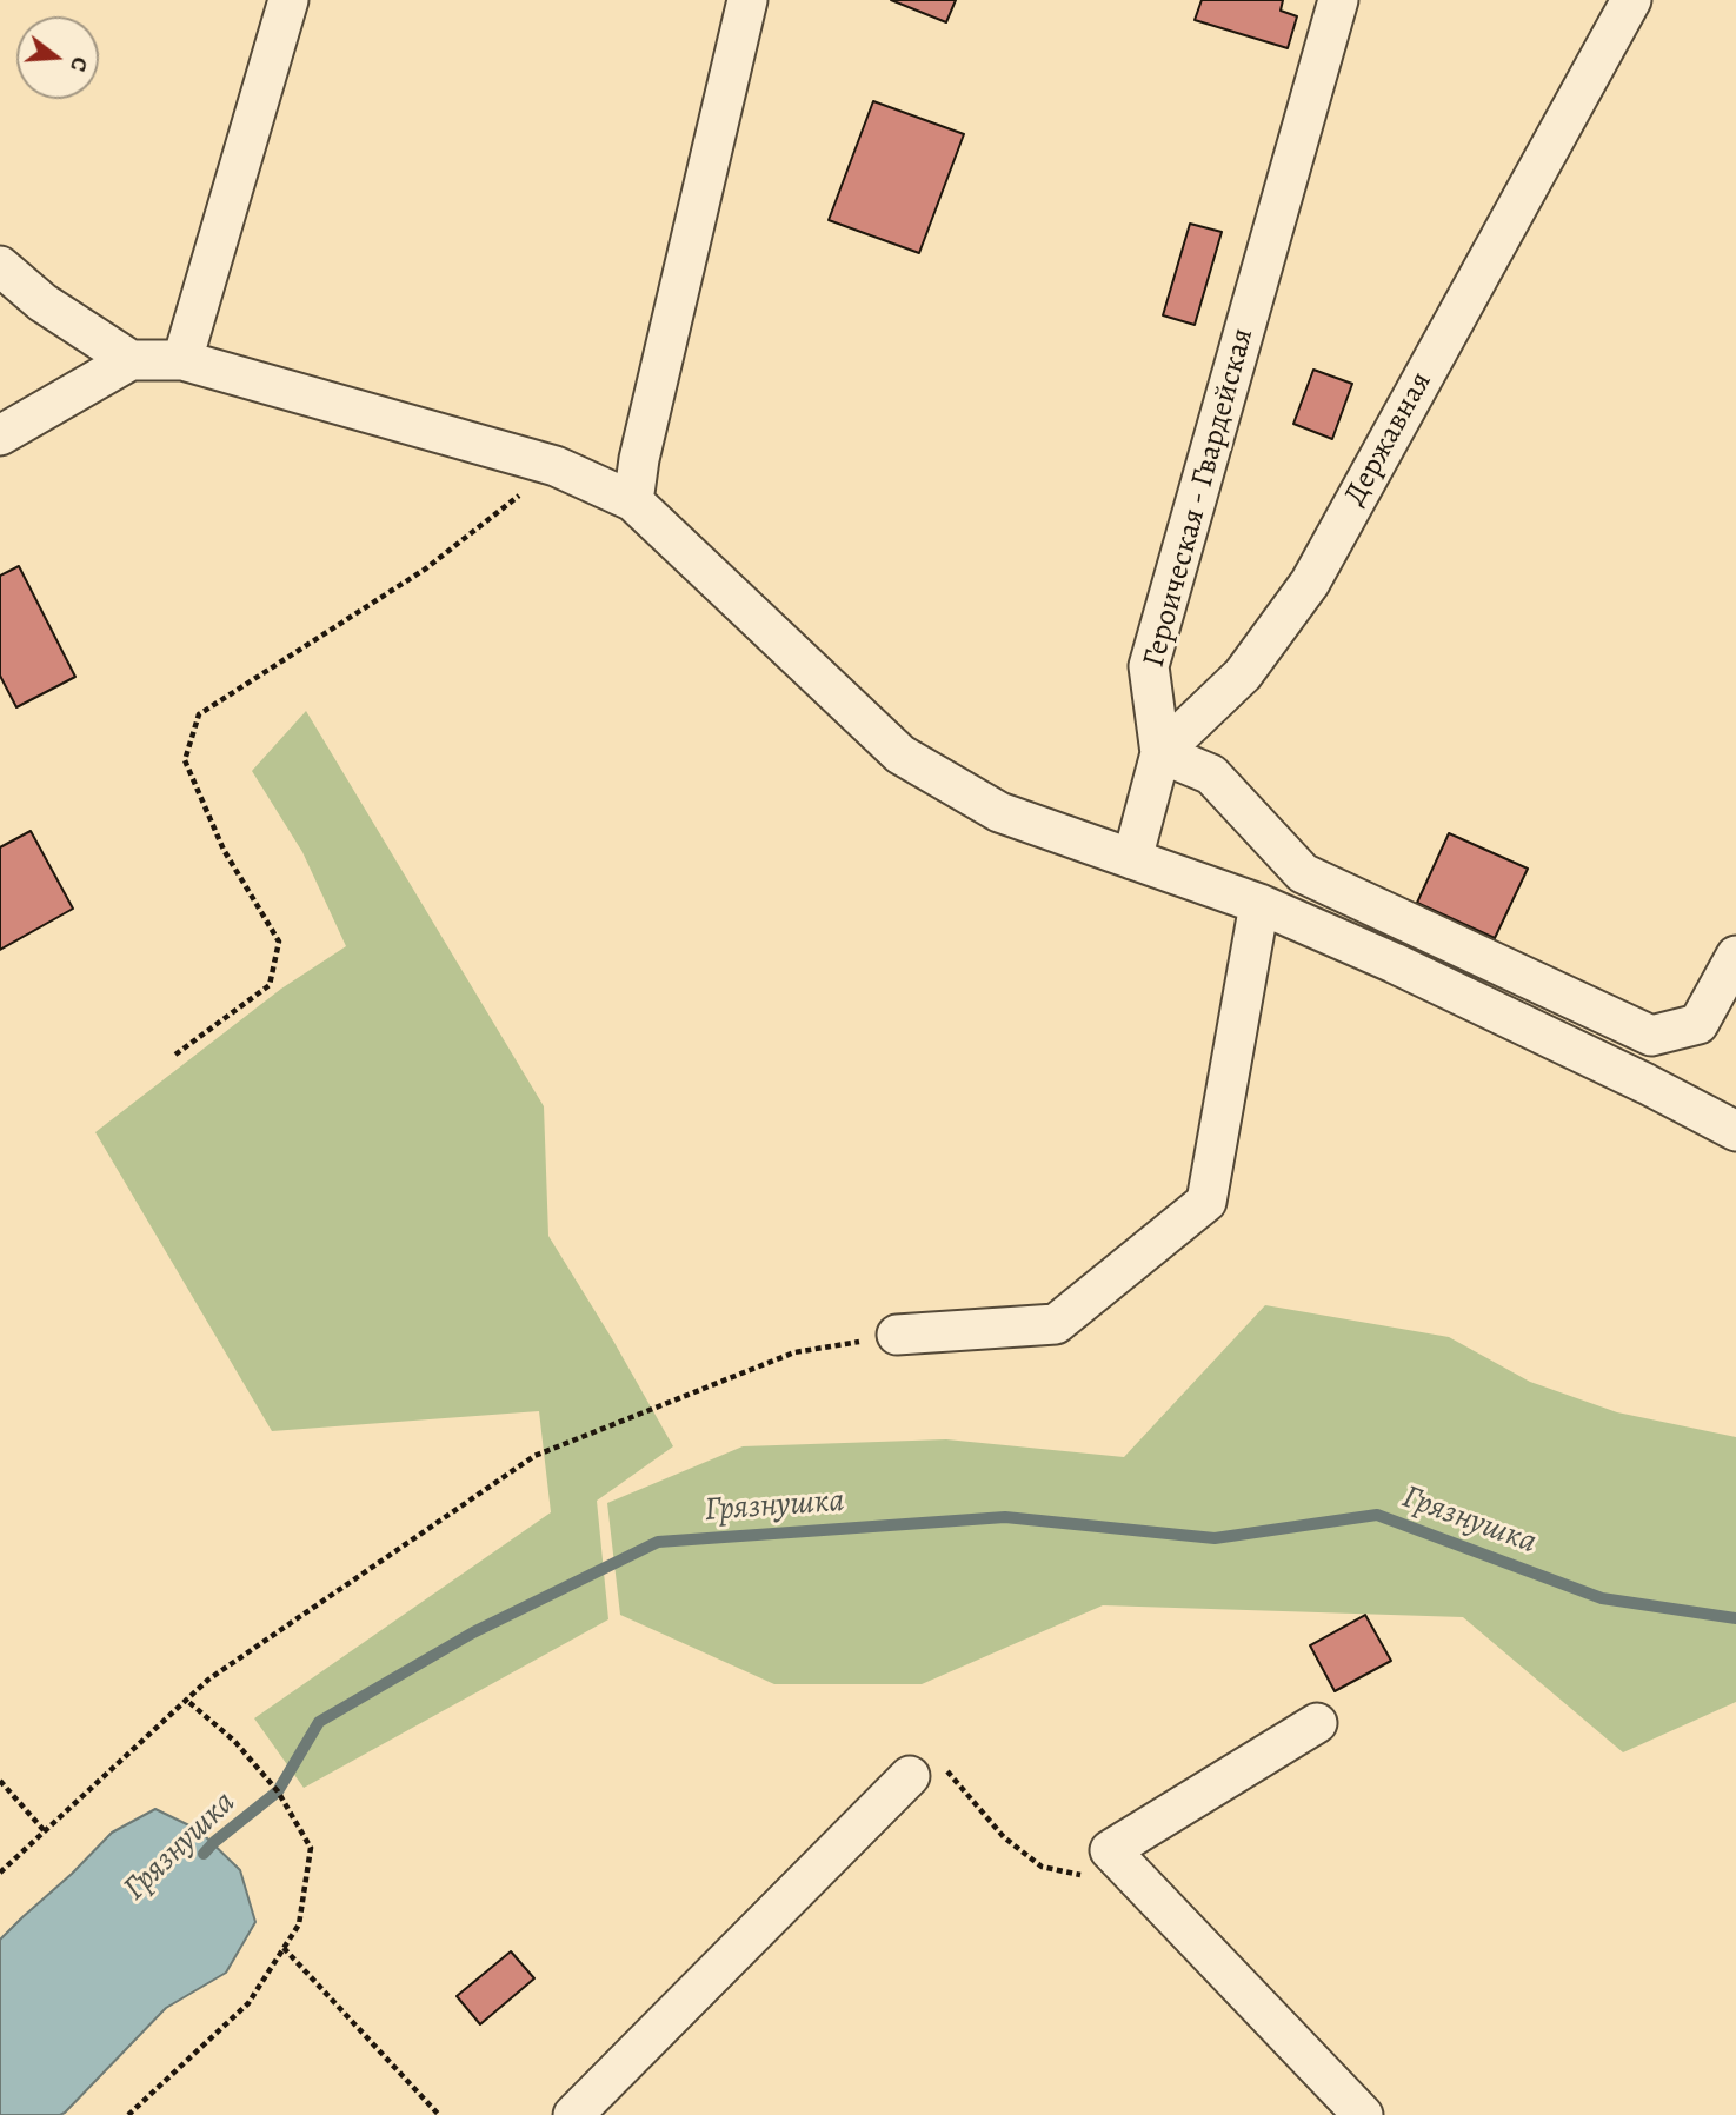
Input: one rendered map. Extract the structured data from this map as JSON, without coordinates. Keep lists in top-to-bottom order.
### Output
{
  "streets": {
    "street": ["Державная", "Героическая - Гвардейская"]
  },
  "crossings": [
    ["Державная", "Героическая - Гвардейская"]
  ],
  "water": ["Грязнушка"],
  "north": "right"
}
